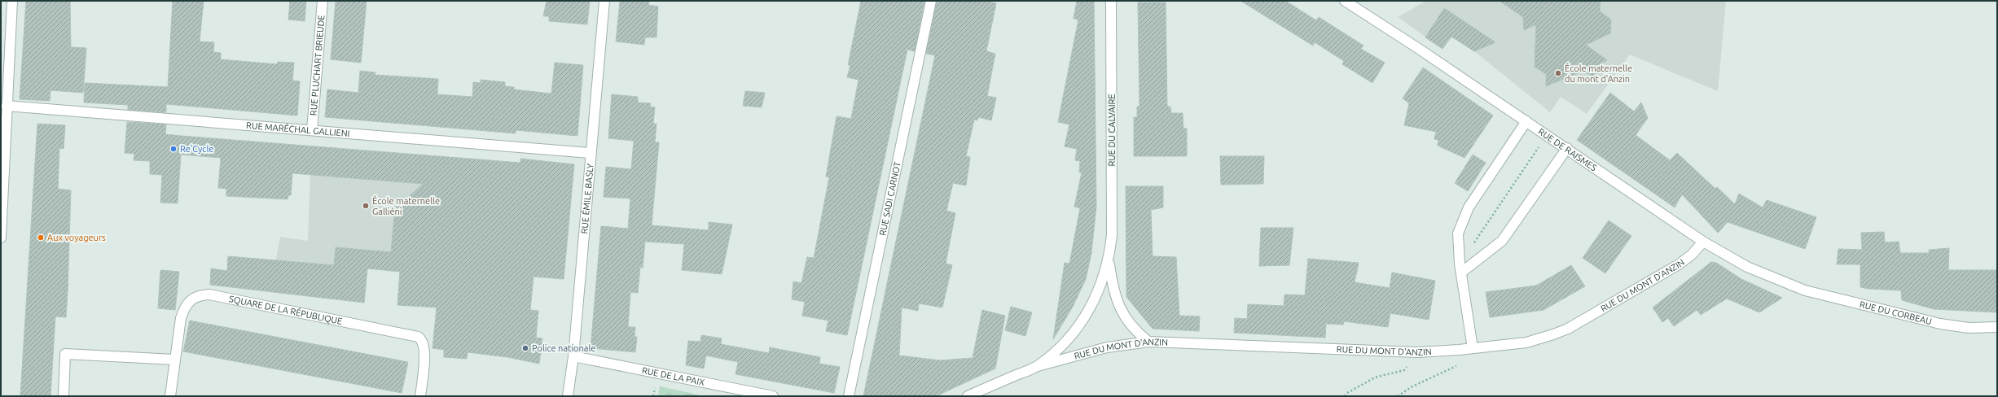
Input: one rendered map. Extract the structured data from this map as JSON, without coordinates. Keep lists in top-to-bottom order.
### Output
{
  "streets": {
    "street": [
      "RUE PLUCHART BRIEUDE",
      "RUE MARÉCHAL GALLIENI",
      "RUE DU CALVAIRE",
      "RUE DE RAISMES",
      "RUE ÉMILE BASLY",
      "RUE SADI CARNOT",
      "RUE DU MONT D'ANZIN",
      "SQUARE DE LA RÉPUBLIQUE",
      "RUE DU CORBEAU",
      "RUE DE LA PAIX"
    ]
  },
  "crossings": [
    ["RUE PLUCHART BRIEUDE", "RUE MARÉCHAL GALLIENI"],
    ["RUE MARÉCHAL GALLIENI", "RUE ÉMILE BASLY"],
    ["RUE DU CALVAIRE", "RUE DU MONT D'ANZIN"],
    ["RUE DE RAISMES", "RUE DU MONT D'ANZIN"],
    ["RUE DE RAISMES", "RUE DU CORBEAU"],
    ["RUE ÉMILE BASLY", "RUE DE LA PAIX"]
  ],
  "places": [
    "École maternelle du mont d'Anzin",
    "Re'Cycle",
    "École maternelle Galliéni",
    "Aux voyageurs",
    "Police nationale"
  ]
}
